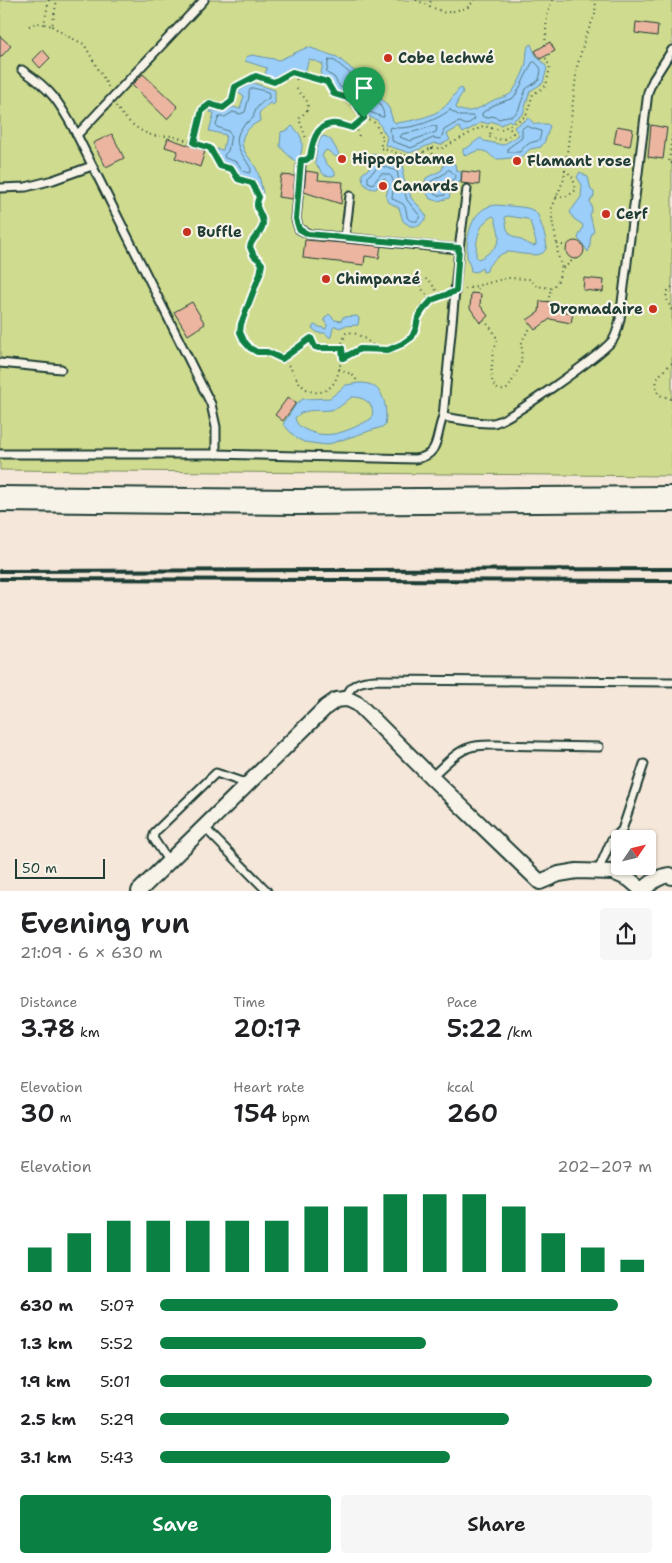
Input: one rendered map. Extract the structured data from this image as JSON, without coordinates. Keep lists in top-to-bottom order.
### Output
{
  "places": [
    "Cobe lechwé",
    "Hippopotame",
    "Flamant rose",
    "Canards",
    "Cerf",
    "Buffle",
    "Chimpanzé",
    "Dromadaire"
  ],
  "scale_bar": "50 m",
  "north": "top right",
  "page": {
    "scale": "50 m",
    "heading": ["Evening run", "21:09 · 6 × 630 m"],
    "stats": [
      ["Distance", "3.78 km"],
      ["Time", "20:17"],
      ["Pace", "5:22 /km"],
      ["Elevation", "30 m"],
      ["Heart rate", "154 bpm"],
      ["kcal", "260"]
    ],
    "chart": ["Elevation", "202–207 m"],
    "list": [
      {
        "name": "630 m",
        "note": "5:07"
      },
      {
        "name": "1.3 km",
        "note": "5:52"
      },
      {
        "name": "1.9 km",
        "note": "5:01"
      },
      {
        "name": "2.5 km",
        "note": "5:29"
      },
      {
        "name": "3.1 km",
        "note": "5:43"
      }
    ],
    "buttons": ["Save", "Share"]
  }
}
